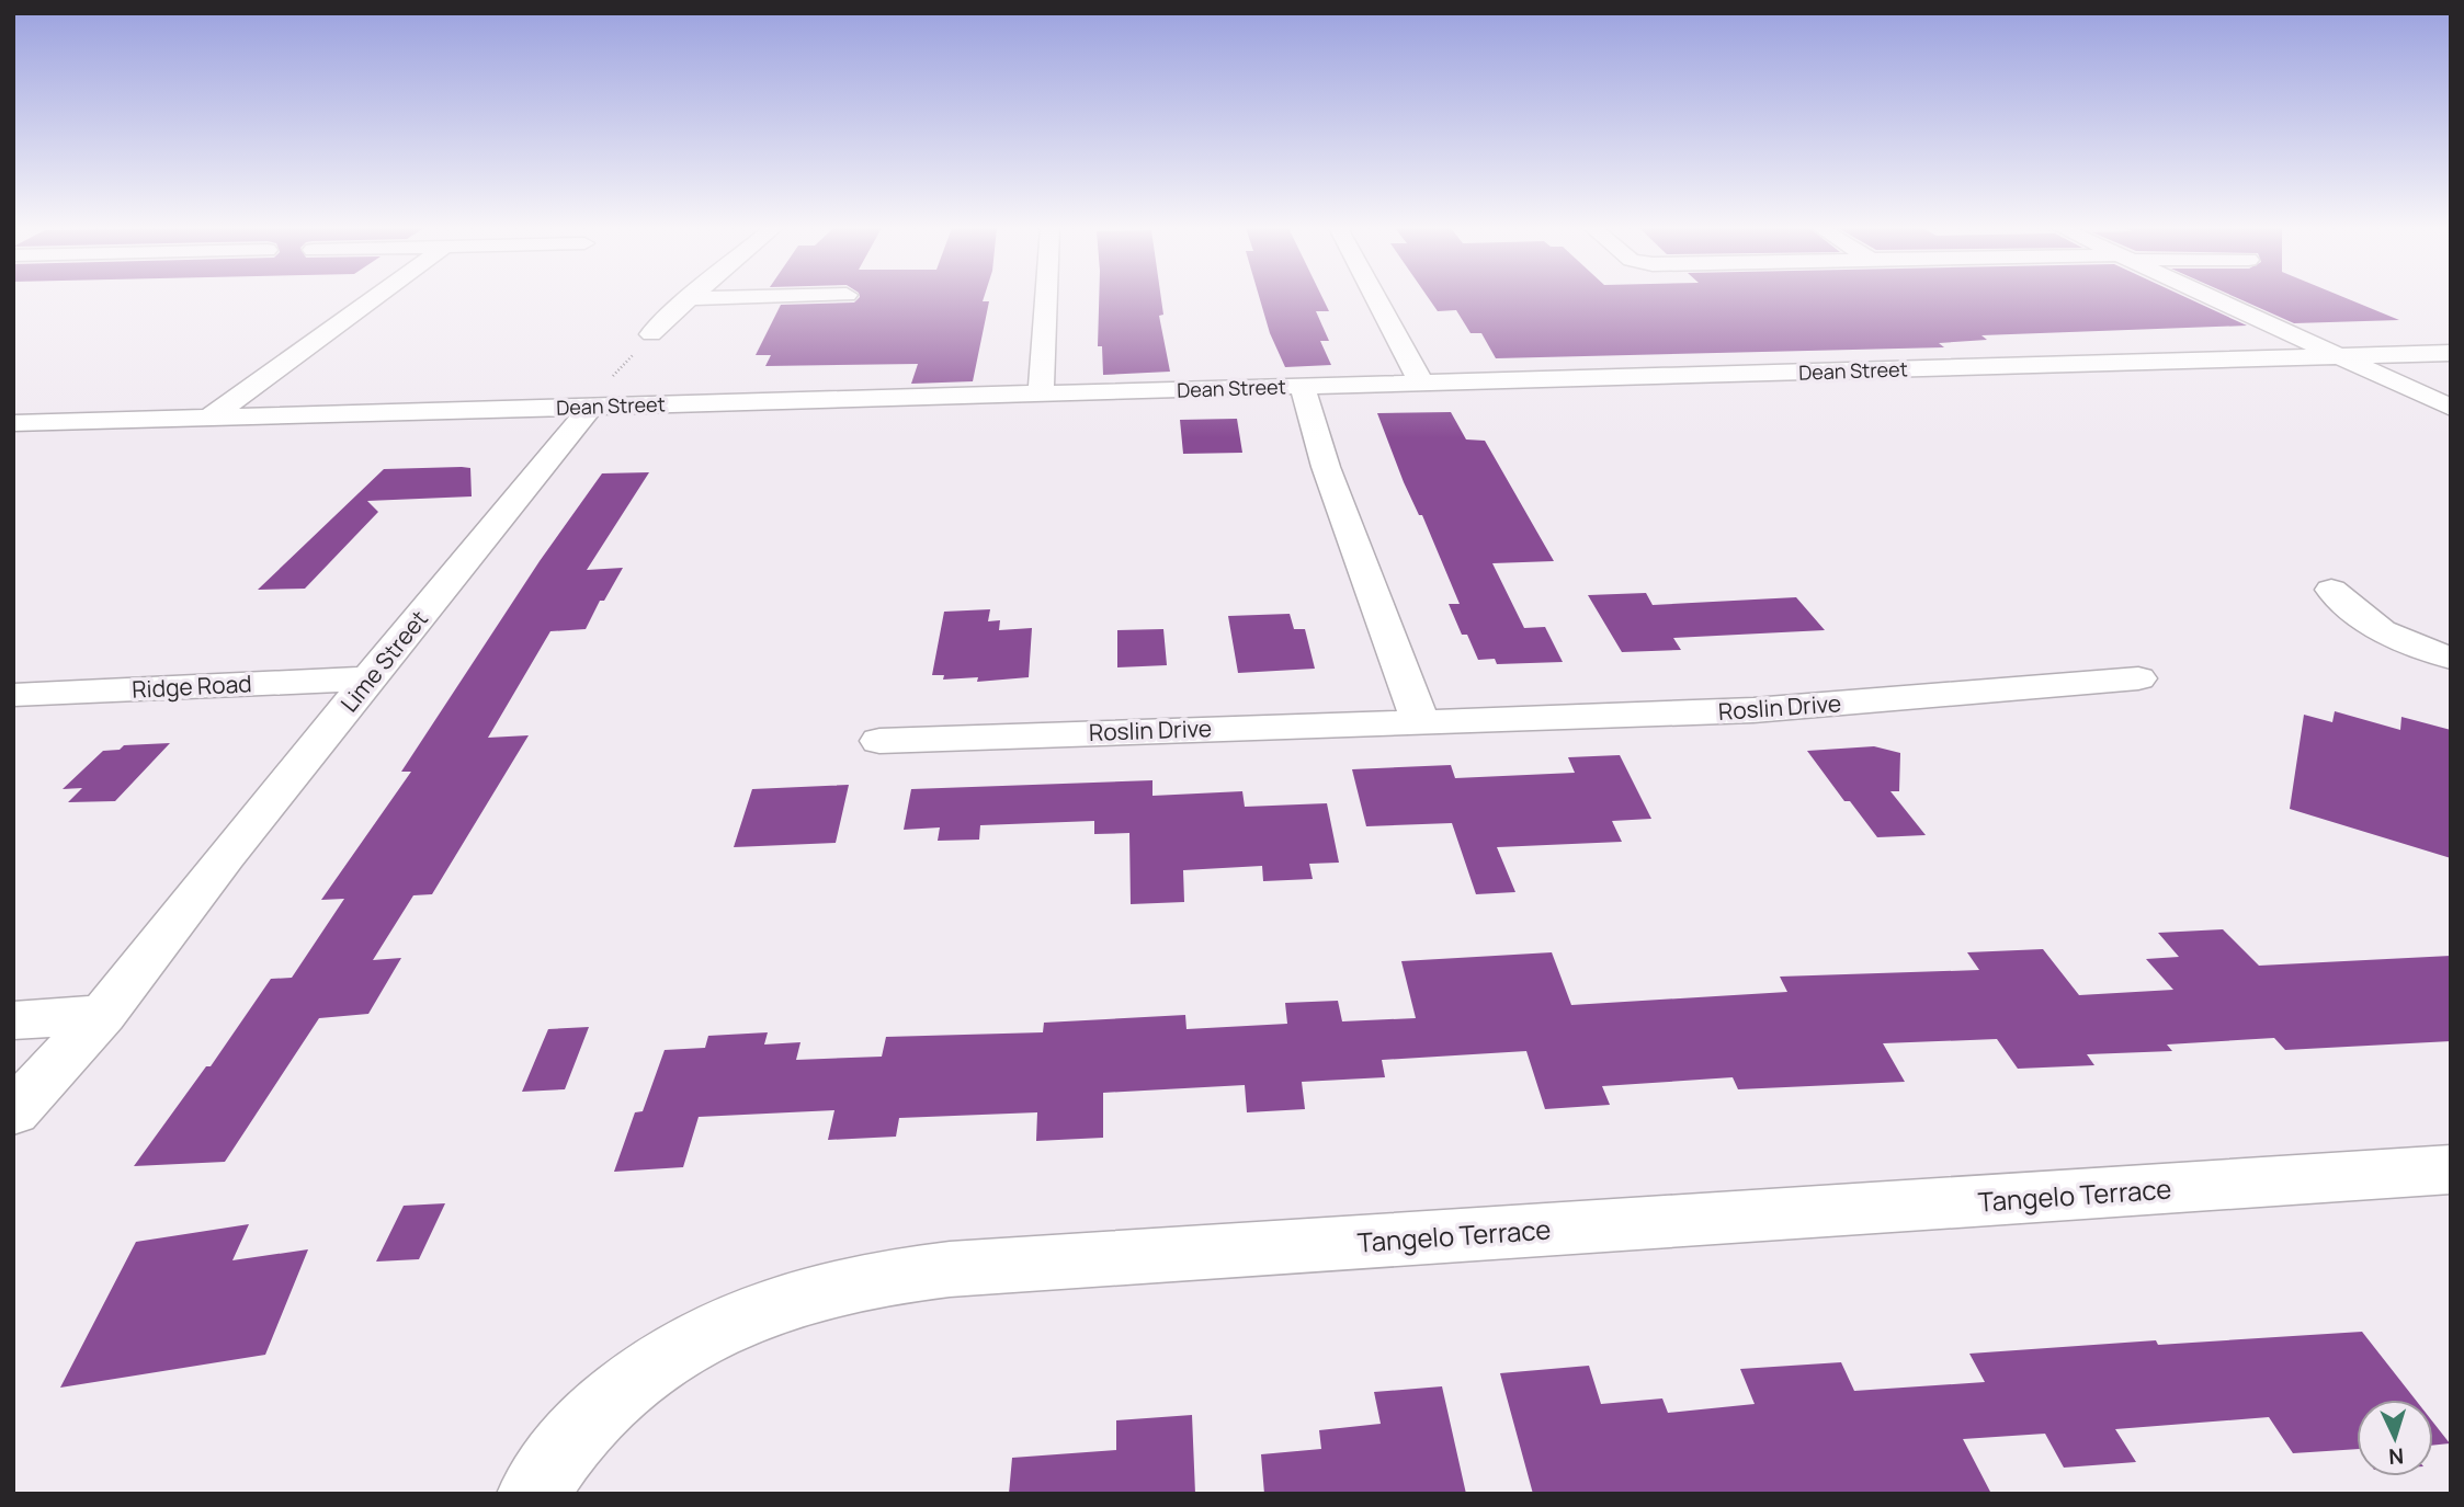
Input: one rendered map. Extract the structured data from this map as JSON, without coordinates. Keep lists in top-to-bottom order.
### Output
{
  "streets": {
    "street": [
      "Dean Street",
      "Lime Street",
      "Ridge Road",
      "Roslin Drive",
      "Tangelo Terrace"
    ]
  },
  "crossings": [
    ["Dean Street", "Lime Street"],
    ["Lime Street", "Ridge Road"]
  ],
  "north": "bottom"
}
